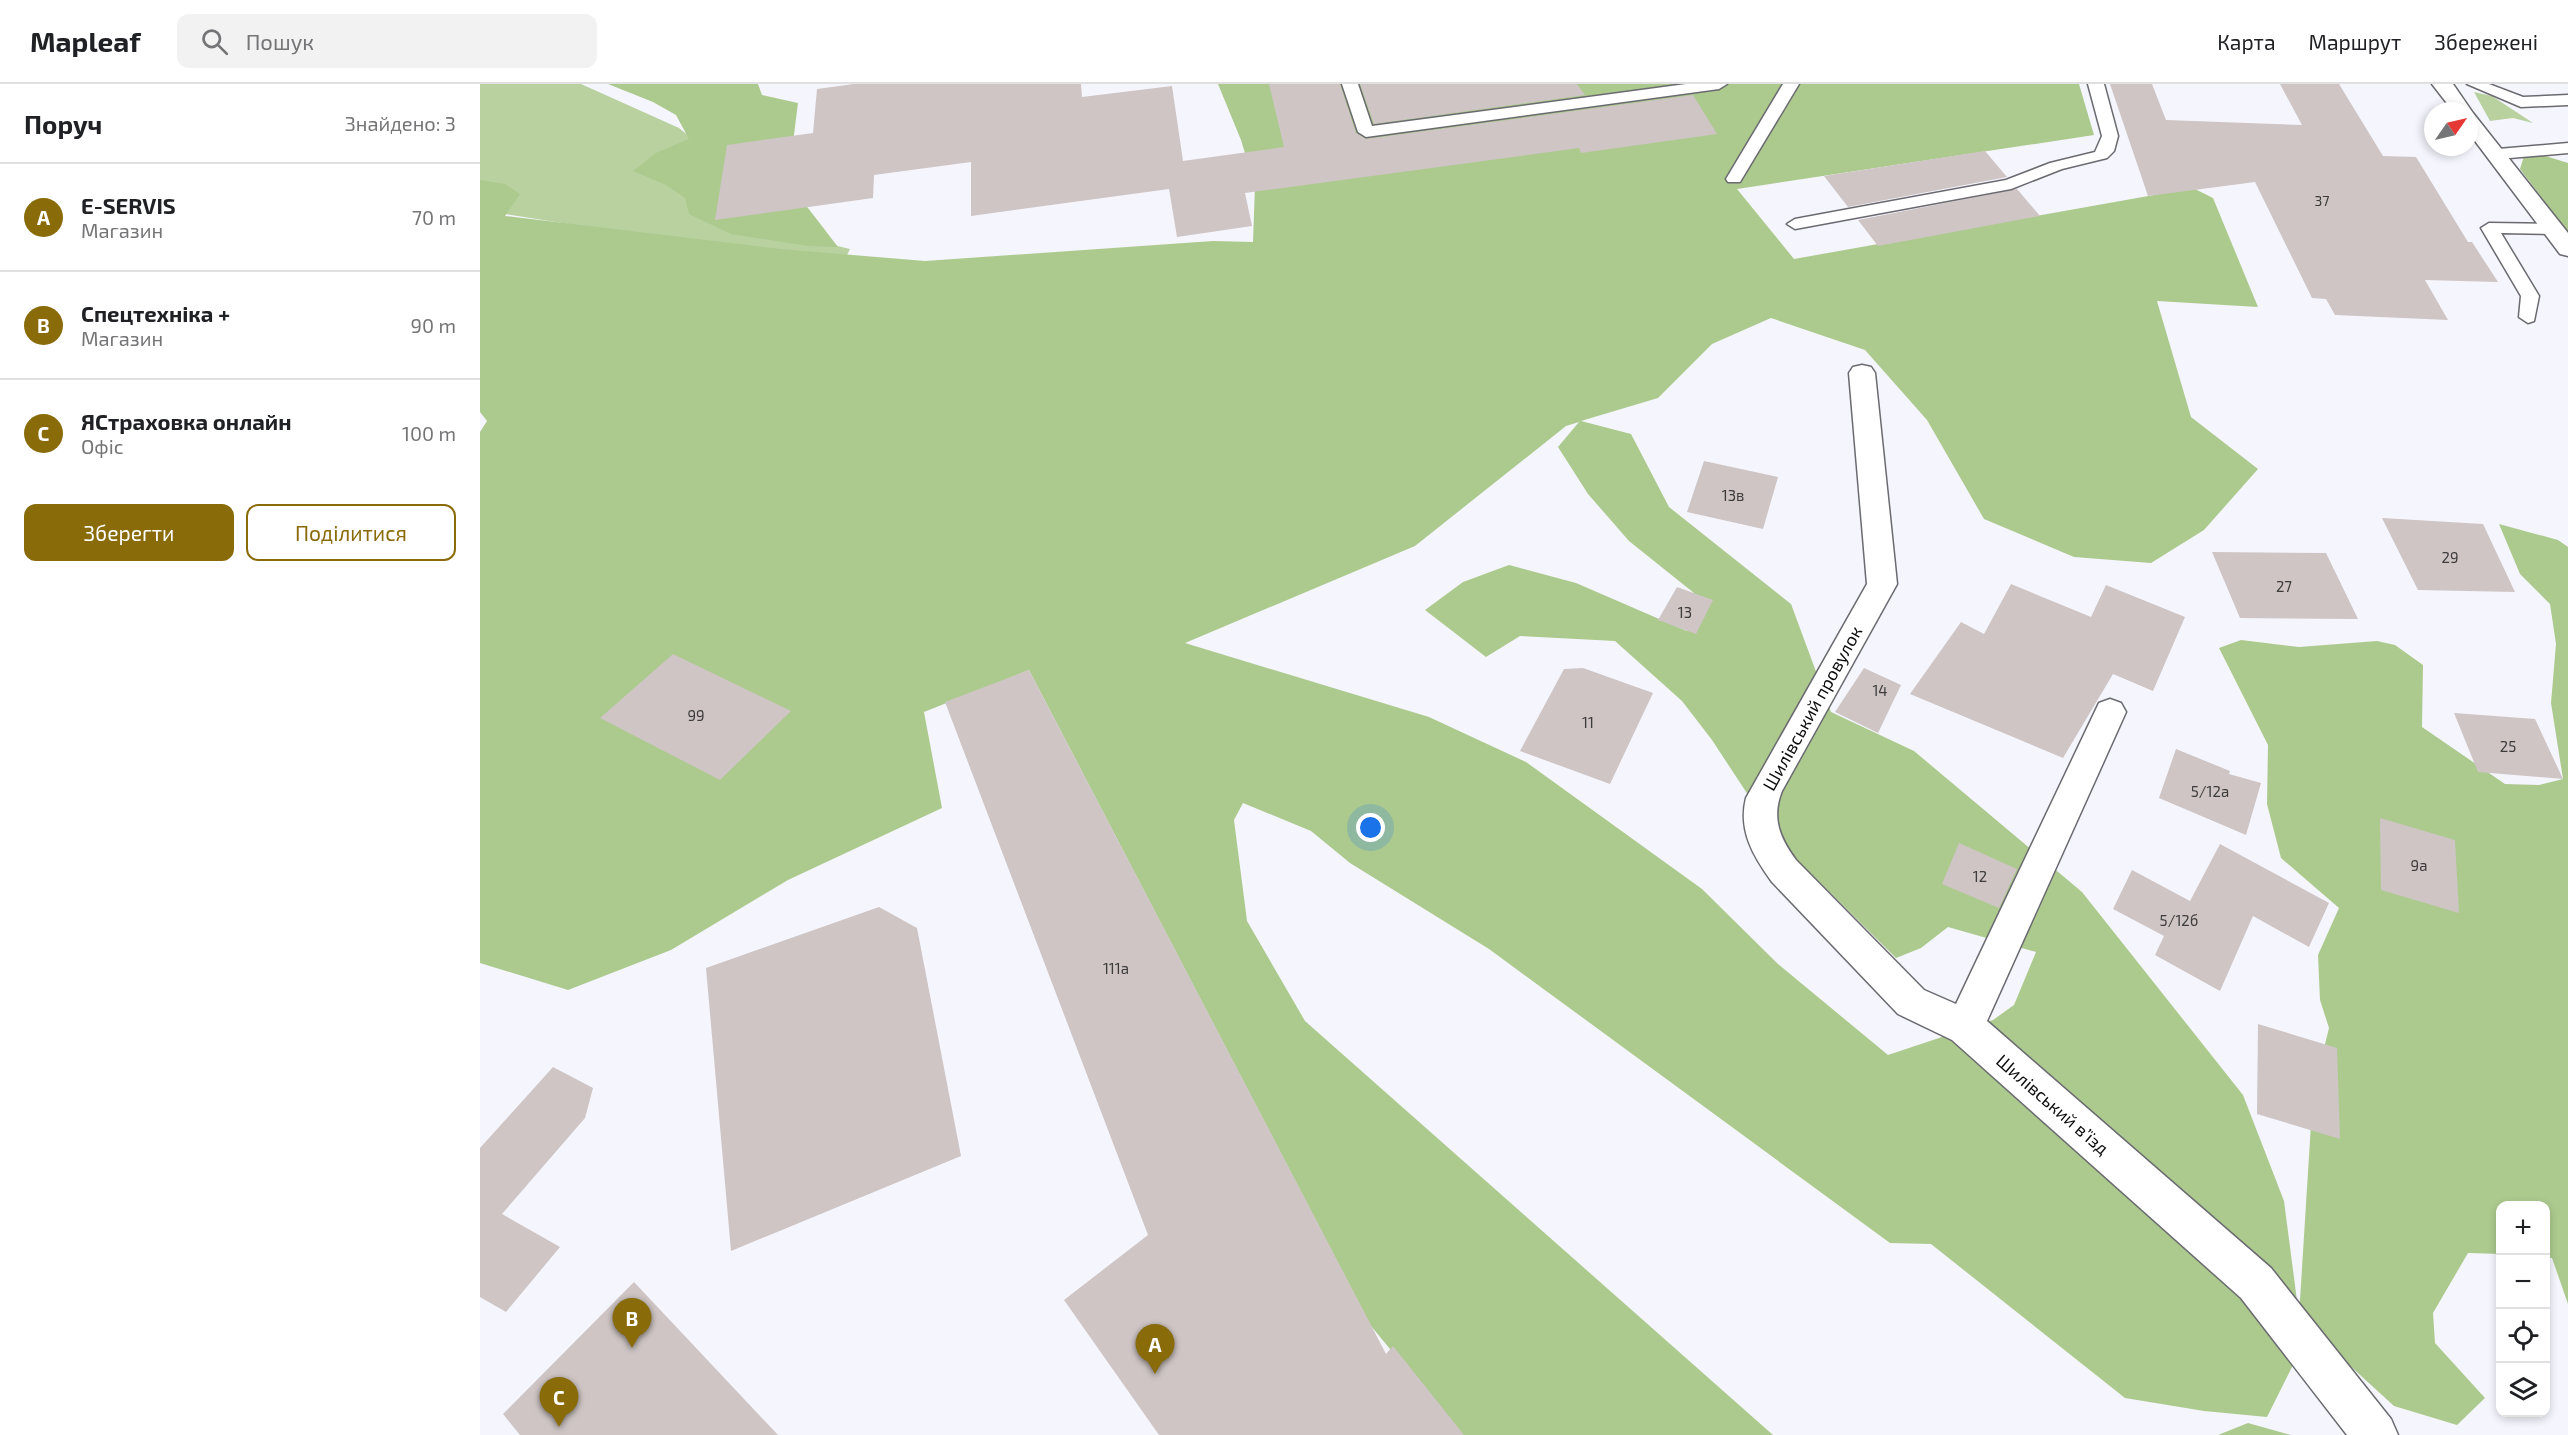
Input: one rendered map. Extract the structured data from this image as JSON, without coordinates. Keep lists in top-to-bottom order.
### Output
{
  "streets": {
    "street": ["Шилівський провулок", "Шилівський в’їзд"]
  },
  "crossings": [
    ["Шилівський провулок", "Шилівський в’їзд"]
  ],
  "house_numbers": [
    "37",
    "13в",
    "29",
    "27",
    "13",
    "14",
    "99",
    "11",
    "25",
    "5/12а",
    "9а",
    "12",
    "5/12б",
    "111а"
  ],
  "north": "top right",
  "page": {
    "header": "Mapleaf",
    "search": "Пошук",
    "nav": ["Карта", "Маршрут", "Збережені"],
    "heading": ["Поруч", "Знайдено: 3"],
    "list": [
      {
        "mark": "A",
        "name": "E-SERVIS",
        "note": "Магазин",
        "value": "70 m"
      },
      {
        "mark": "B",
        "name": "Спецтехніка +",
        "note": "Магазин",
        "value": "90 m"
      },
      {
        "mark": "C",
        "name": "ЯСтраховка онлайн",
        "note": "Офіс",
        "value": "100 m"
      }
    ],
    "buttons": ["Зберегти", "Поділитися"],
    "map_buttons": ["+", "−"],
    "pins": ["B", "A", "C"]
  }
}
